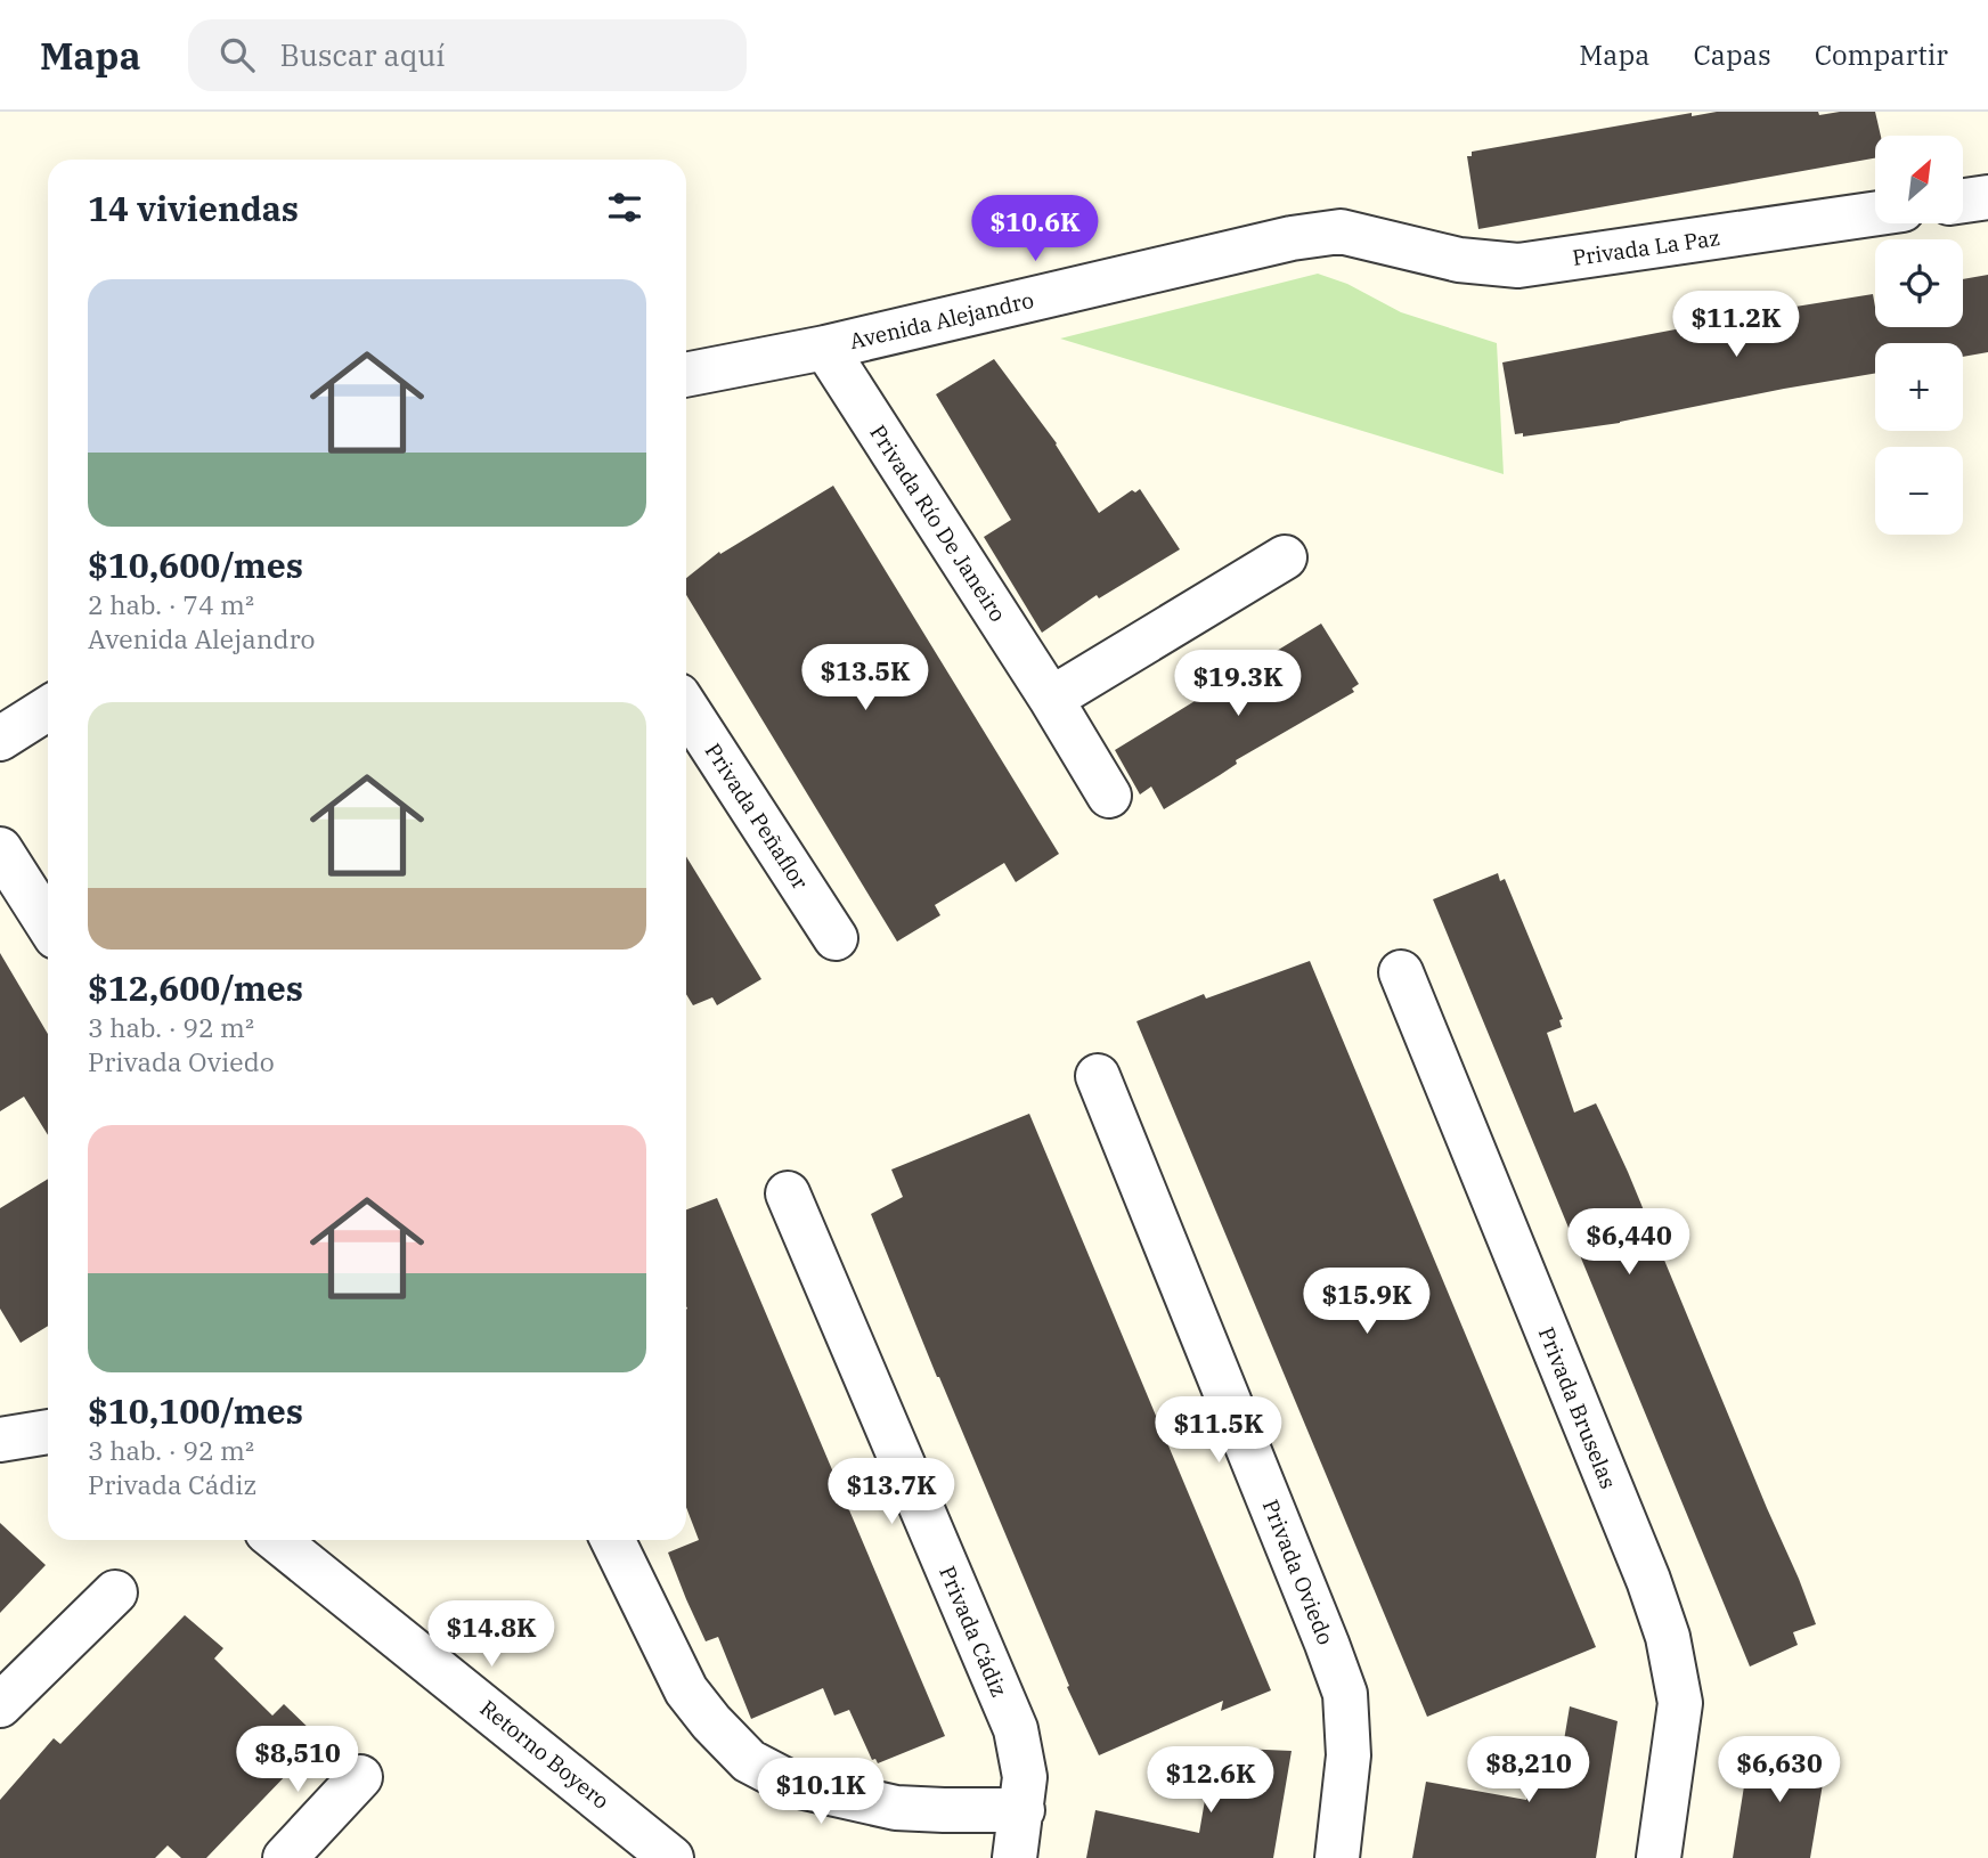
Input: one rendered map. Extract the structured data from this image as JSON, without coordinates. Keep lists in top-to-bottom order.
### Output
{
  "streets": {
    "street": [
      "Privada La Paz",
      "Avenida Alejandro",
      "Privada Río De Janeiro",
      "Privada Peñaflor",
      "Privada Bruselas",
      "Privada Oviedo",
      "Privada Cádiz",
      "Retorno Boyero"
    ]
  },
  "crossings": [
    ["Privada La Paz", "Avenida Alejandro"],
    ["Avenida Alejandro", "Privada Río De Janeiro"]
  ],
  "north": "top right",
  "page": {
    "header": "Mapa",
    "search": "Buscar aquí",
    "nav": ["Mapa", "Capas", "Compartir"],
    "map_buttons": ["+", "−"],
    "heading": "14 viviendas",
    "price": [
      "$10.6K",
      "$11.2K",
      "$13.5K",
      "$19.3K",
      "$6,440",
      "$15.9K",
      "$11.5K",
      "$13.7K",
      "$14.8K",
      "$8,510",
      "$8,210",
      "$6,630",
      "$12.6K",
      "$10.1K"
    ],
    "list": [
      {
        "name": "$10,600/mes",
        "note": "2 hab. · 74 m² · Avenida Alejandro"
      },
      {
        "name": "$12,600/mes",
        "note": "3 hab. · 92 m² · Privada Oviedo"
      },
      {
        "name": "$10,100/mes",
        "note": "3 hab. · 92 m² · Privada Cádiz"
      }
    ]
  }
}
